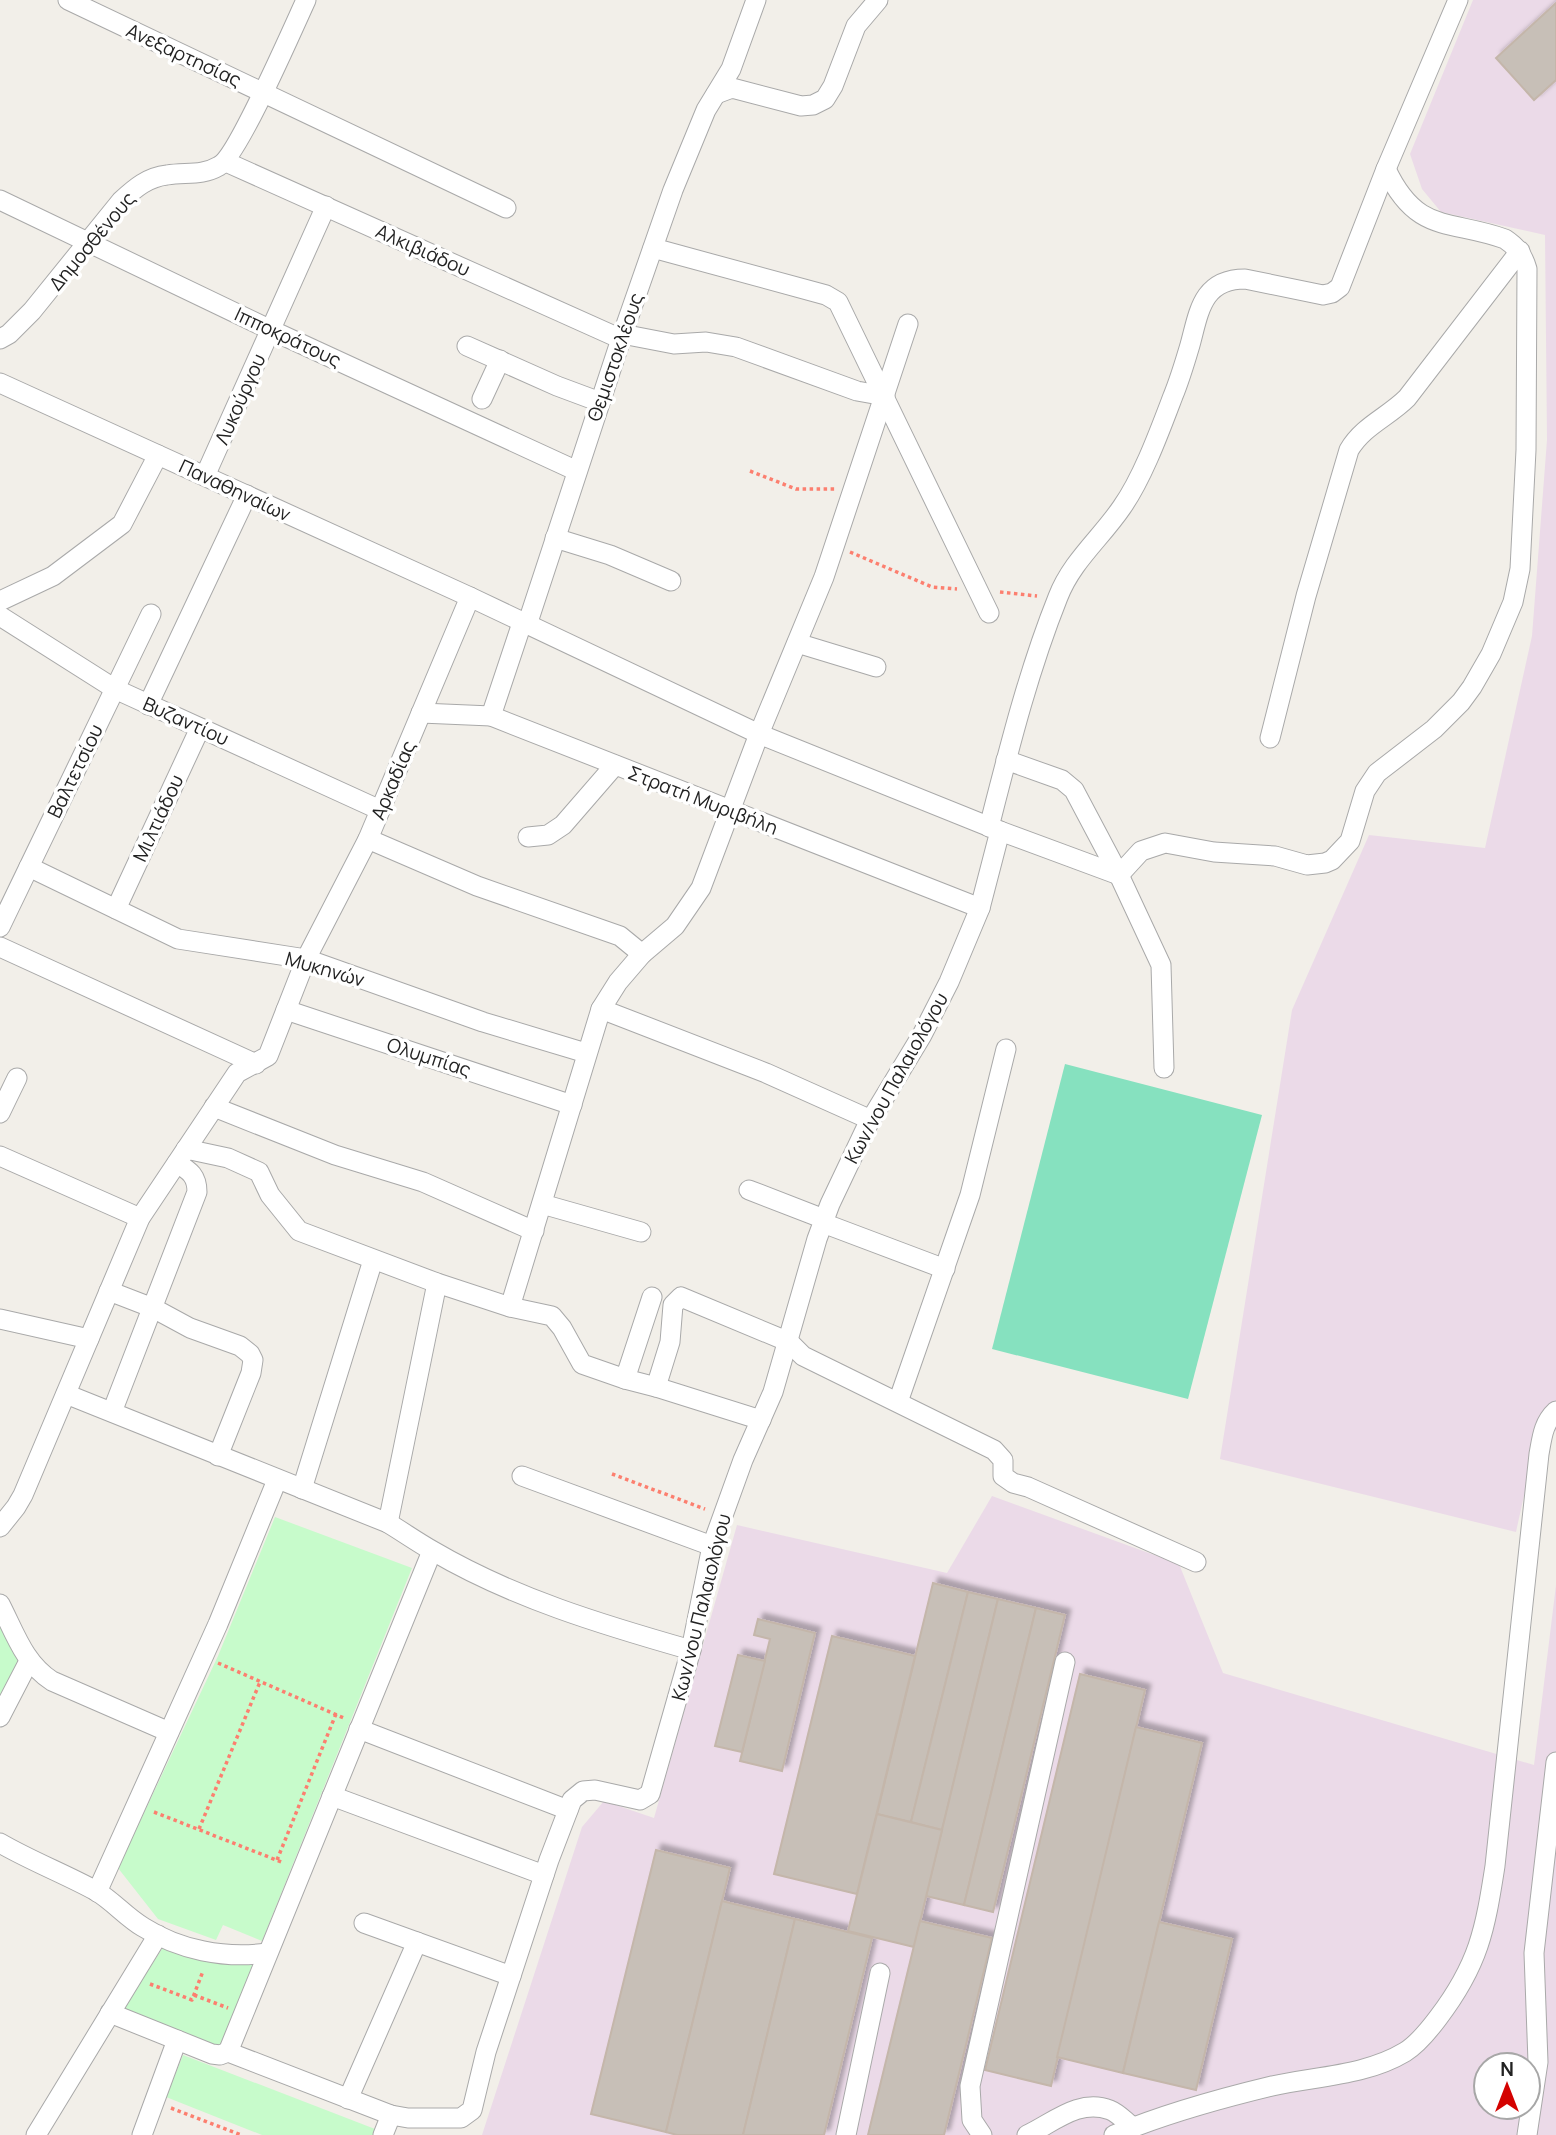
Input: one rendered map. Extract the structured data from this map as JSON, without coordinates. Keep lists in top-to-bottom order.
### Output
{
  "streets": {
    "street": [
      "Ανεξαρτησίας",
      "Δημοσθένους",
      "Αλκιβιάδου",
      "Ιπποκράτους",
      "Θεμιστοκλέους",
      "Λυκούργου",
      "Παναθηναίων",
      "Βυζαντίου",
      "Βαλτετσίου",
      "Αρκαδίας",
      "Στρατή Μυριβήλη",
      "Μιλτιάδου",
      "Μυκηνών",
      "Ολυμπίας",
      "Κων/νου Παλαιολόγου"
    ]
  },
  "crossings": [
    ["Δημοσθένους", "Αλκιβιάδου"],
    ["Δημοσθένους", "Ιπποκράτους"],
    ["Αλκιβιάδου", "Θεμιστοκλέους"],
    ["Αλκιβιάδου", "Λυκούργου"],
    ["Ιπποκράτους", "Θεμιστοκλέους"],
    ["Ιπποκράτους", "Λυκούργου"],
    ["Θεμιστοκλέους", "Παναθηναίων"],
    ["Θεμιστοκλέους", "Στρατή Μυριβήλη"],
    ["Λυκούργου", "Παναθηναίων"],
    ["Παναθηναίων", "Αρκαδίας"],
    ["Παναθηναίων", "Κων/νου Παλαιολόγου"],
    ["Βυζαντίου", "Βαλτετσίου"],
    ["Βυζαντίου", "Αρκαδίας"],
    ["Βυζαντίου", "Μιλτιάδου"],
    ["Βαλτετσίου", "Μυκηνών"],
    ["Αρκαδίας", "Στρατή Μυριβήλη"],
    ["Αρκαδίας", "Μυκηνών"],
    ["Αρκαδίας", "Ολυμπίας"],
    ["Στρατή Μυριβήλη", "Κων/νου Παλαιολόγου"],
    ["Μιλτιάδου", "Μυκηνών"]
  ],
  "north": "top"
}
